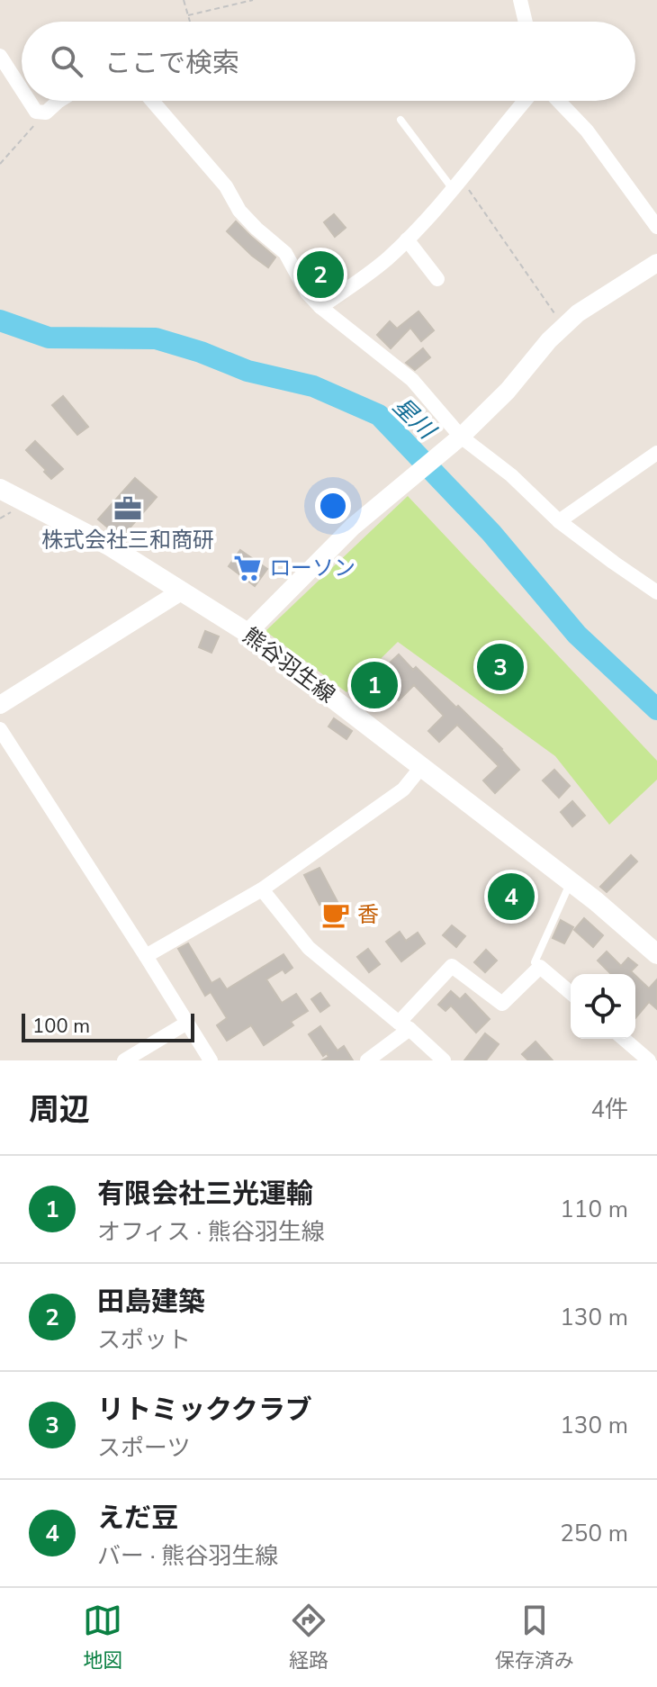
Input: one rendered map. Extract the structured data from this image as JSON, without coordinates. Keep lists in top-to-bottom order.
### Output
{
  "streets": {
    "main road": ["熊谷羽生線"]
  },
  "water": ["星川"],
  "places": {
    "office": ["株式会社三和商研"],
    "supermarket": ["ローソン"],
    "cafe": ["香"]
  },
  "scale_bar": "100 m",
  "page": {
    "search": "ここで検索",
    "pins": [
      "2",
      "3",
      "1",
      "4"
    ],
    "scale": "100 m",
    "heading": ["周辺", "4件"],
    "list": [
      {
        "mark": "1",
        "name": "有限会社三光運輸",
        "note": "オフィス · 熊谷羽生線",
        "value": "110 m"
      },
      {
        "mark": "2",
        "name": "田島建築",
        "note": "スポット",
        "value": "130 m"
      },
      {
        "mark": "3",
        "name": "リトミッククラブ",
        "note": "スポーツ",
        "value": "130 m"
      },
      {
        "mark": "4",
        "name": "えだ豆",
        "note": "バー · 熊谷羽生線",
        "value": "250 m"
      }
    ],
    "nav": ["地図", "経路", "保存済み"]
  }
}
